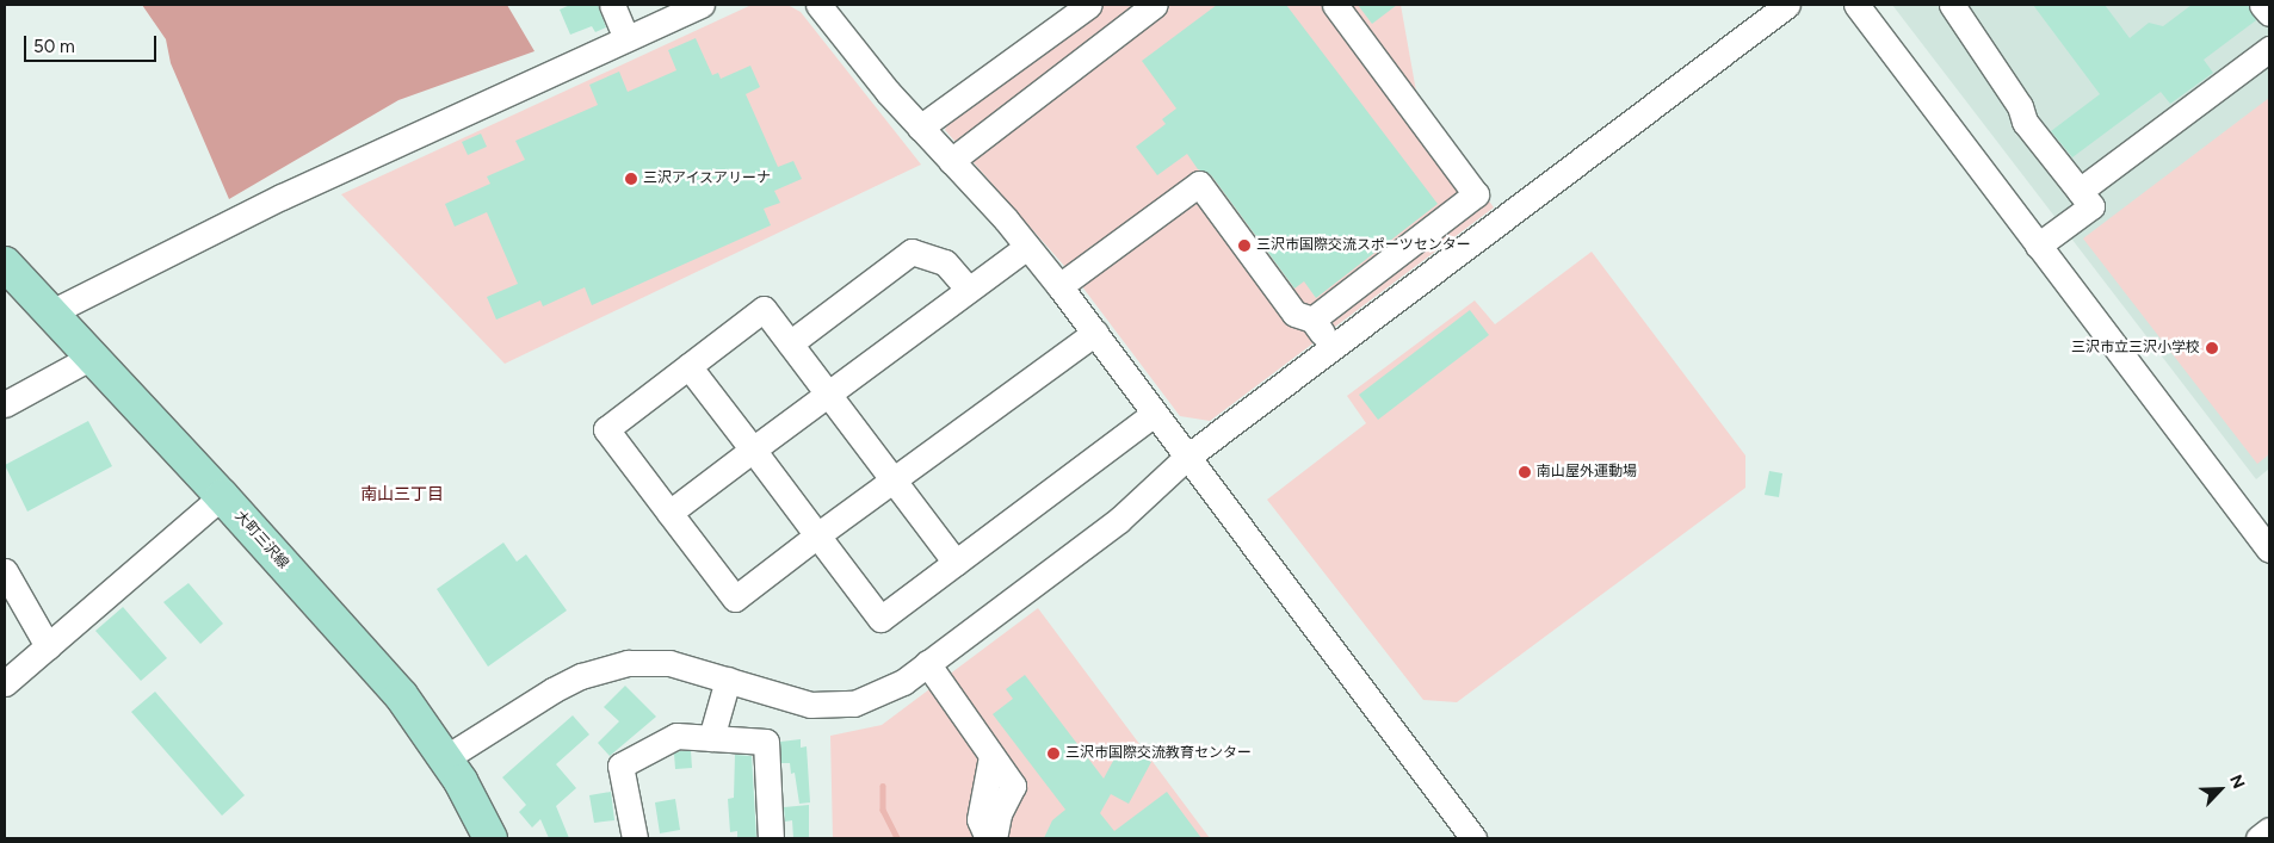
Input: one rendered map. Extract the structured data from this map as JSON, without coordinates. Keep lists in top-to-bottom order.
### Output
{
  "streets": {
    "main road": ["大町三沢線"]
  },
  "districts": ["南山三丁目"],
  "places": [
    "三沢アイスアリーナ",
    "三沢市国際交流スポーツセンター",
    "三沢市立三沢小学校",
    "南山屋外運動場",
    "三沢市国際交流教育センター"
  ],
  "scale_bar": "50 m",
  "north": "top right"
}
